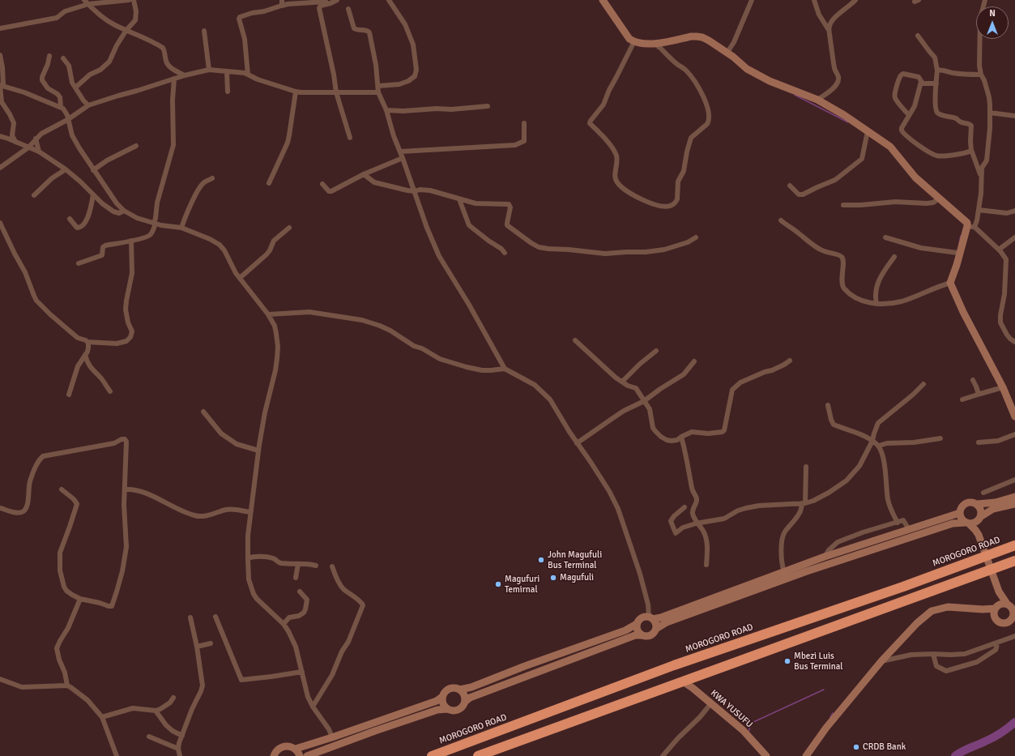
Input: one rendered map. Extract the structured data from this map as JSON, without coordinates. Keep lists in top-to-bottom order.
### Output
{
  "streets": {
    "highway": ["MOROGORO ROAD"],
    "street": ["KWA YUSUFU"]
  },
  "places": [
    "John Magufuli Bus Terminal",
    "Magufuli",
    "Magufuri Temirnal",
    "Mbezi Luis Bus Terminal",
    "CRDB Bank"
  ],
  "north": "top"
}
